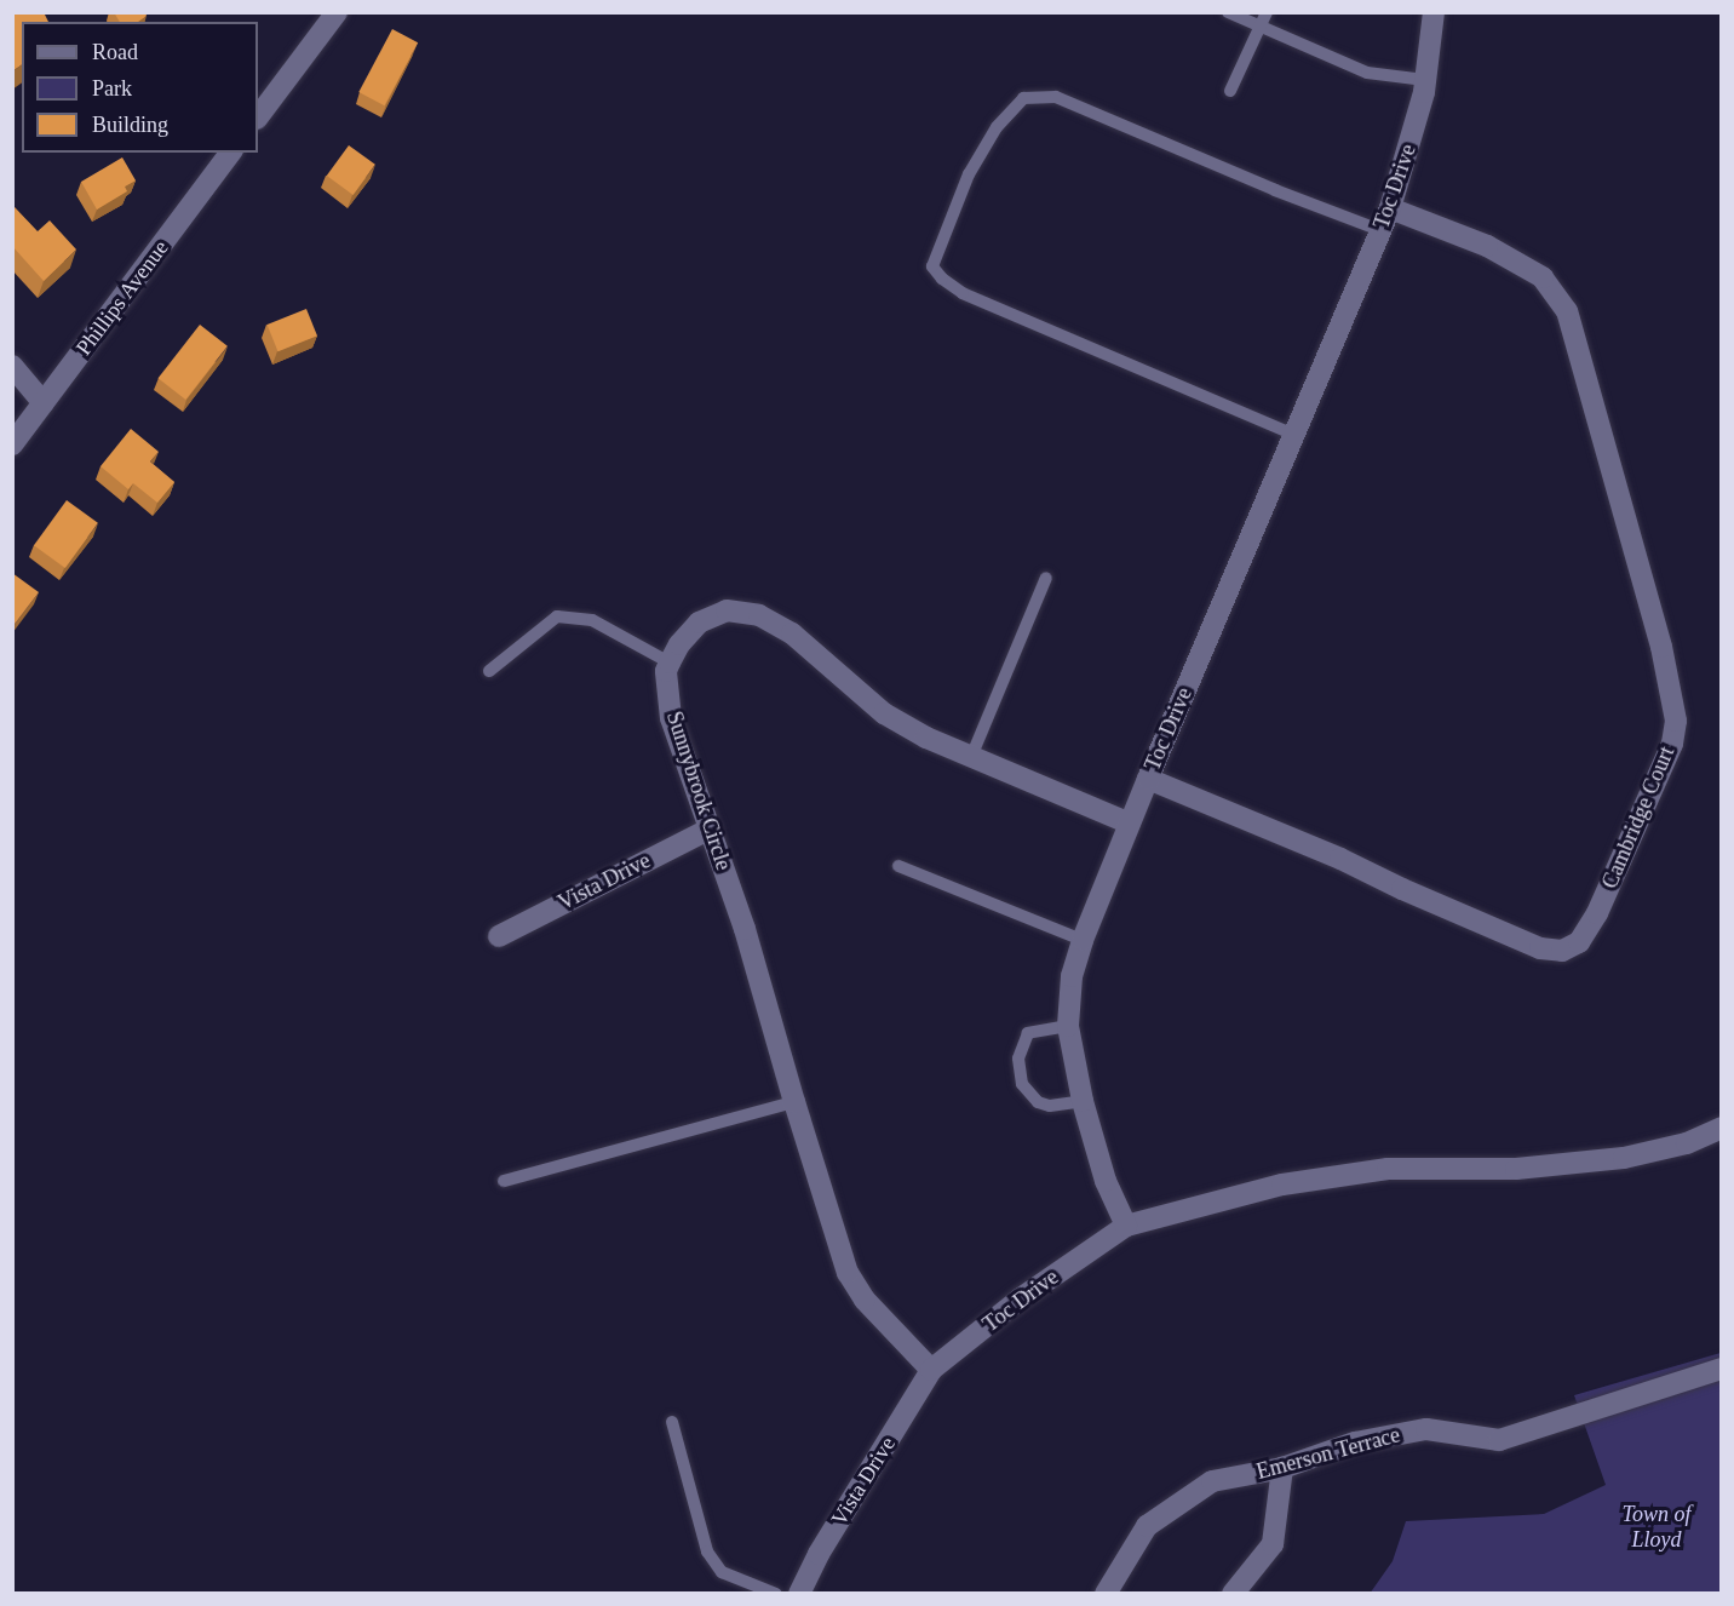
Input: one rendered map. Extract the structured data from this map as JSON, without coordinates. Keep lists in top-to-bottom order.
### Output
{
  "streets": {
    "street": [
      "Toc Drive",
      "Phillips Avenue",
      "Sunnybrook Circle",
      "Cambridge Court",
      "Vista Drive",
      "Emerson Terrace"
    ]
  },
  "crossings": [
    ["Toc Drive", "Sunnybrook Circle"],
    ["Toc Drive", "Cambridge Court"],
    ["Toc Drive", "Vista Drive"],
    ["Sunnybrook Circle", "Vista Drive"]
  ],
  "parks": ["Town of Lloyd"],
  "legend": ["Road", "Park", "Building"]
}
